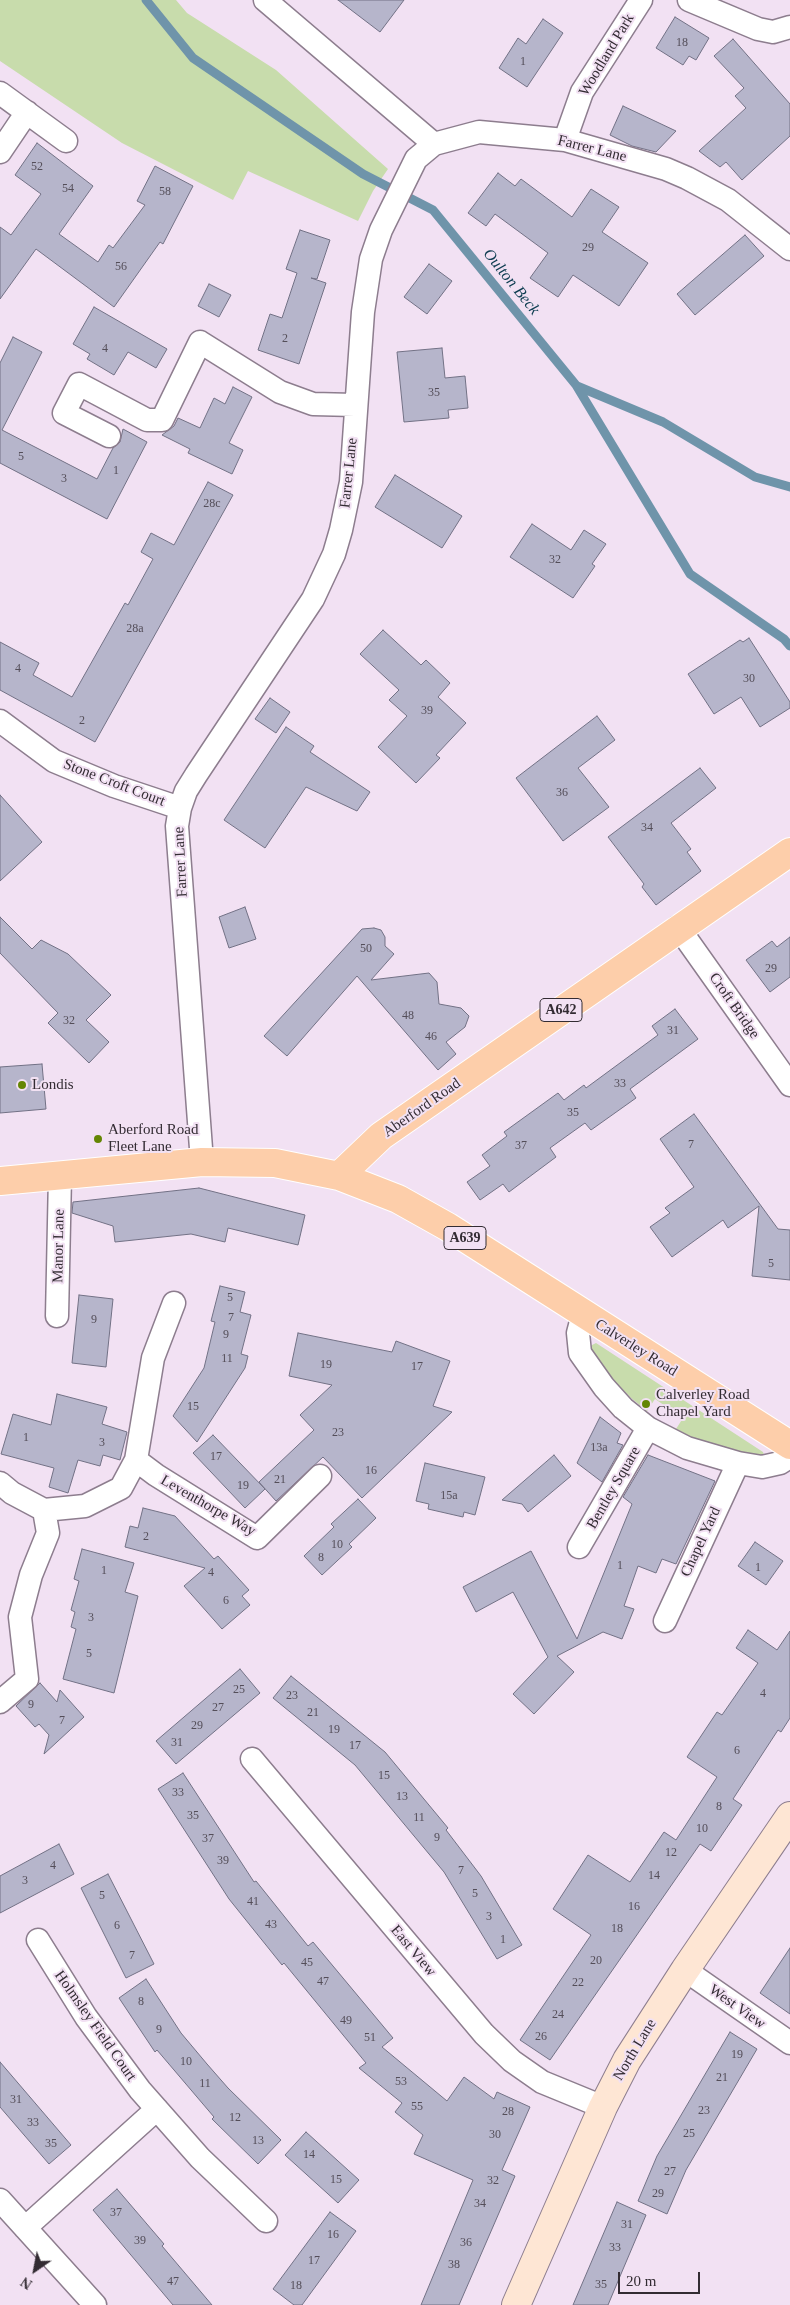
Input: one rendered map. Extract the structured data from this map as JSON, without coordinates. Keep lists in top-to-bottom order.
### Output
{
  "streets": {
    "main road": [
      "A642",
      "Aberford Road",
      "A639",
      "Calverley Road"
    ],
    "street": [
      "Woodland Park",
      "Farrer Lane",
      "Stone Croft Court",
      "Croft Bridge",
      "Manor Lane",
      "Bentley Square",
      "Leventhorpe Way",
      "Chapel Yard",
      "East View",
      "West View",
      "Holmsley Field Court",
      "North Lane"
    ]
  },
  "crossings": [
    ["Woodland Park", "Farrer Lane"],
    ["Farrer Lane", "Stone Croft Court"],
    ["Croft Bridge", "Aberford Road"],
    ["Aberford Road", "Calverley Road"],
    ["Calverley Road", "Bentley Square"],
    ["Calverley Road", "Chapel Yard"],
    ["East View", "North Lane"],
    ["West View", "North Lane"]
  ],
  "water": ["Oulton Beck"],
  "places": ["Londis", "Aberford Road Fleet Lane", "Calverley Road Chapel Yard"],
  "house_numbers": [
    "18",
    "1",
    "52",
    "54",
    "58",
    "29",
    "56",
    "2",
    "4",
    "35",
    "5",
    "1",
    "3",
    "28c",
    "32",
    "28a",
    "4",
    "30",
    "39",
    "2",
    "36",
    "34",
    "50",
    "29",
    "48",
    "32",
    "31",
    "46",
    "33",
    "35",
    "7",
    "37",
    "5",
    "5",
    "7",
    "9",
    "9",
    "11",
    "19",
    "17",
    "15",
    "23",
    "1",
    "3",
    "13a",
    "17",
    "16",
    "21",
    "19",
    "15a",
    "2",
    "10",
    "8",
    "1",
    "1",
    "1",
    "4",
    "6",
    "3",
    "5",
    "25",
    "4",
    "23",
    "9",
    "27",
    "21",
    "7",
    "29",
    "19",
    "31",
    "17",
    "6",
    "15",
    "33",
    "13",
    "8",
    "35",
    "11",
    "10",
    "9",
    "37",
    "12",
    "39",
    "4",
    "7",
    "14",
    "3",
    "5",
    "5",
    "41",
    "16",
    "3",
    "43",
    "6",
    "18",
    "1",
    "7",
    "20",
    "45",
    "47",
    "22",
    "8",
    "24",
    "49",
    "9",
    "26",
    "51",
    "19",
    "10",
    "21",
    "53",
    "11",
    "31",
    "55",
    "23",
    "28",
    "12",
    "33",
    "25",
    "30",
    "13",
    "35",
    "14",
    "27",
    "15",
    "32",
    "29",
    "34",
    "37",
    "31",
    "16",
    "39",
    "36",
    "33",
    "17",
    "38",
    "47",
    "35",
    "18"
  ],
  "scale_bar": "20 m",
  "north": "bottom left"
}
